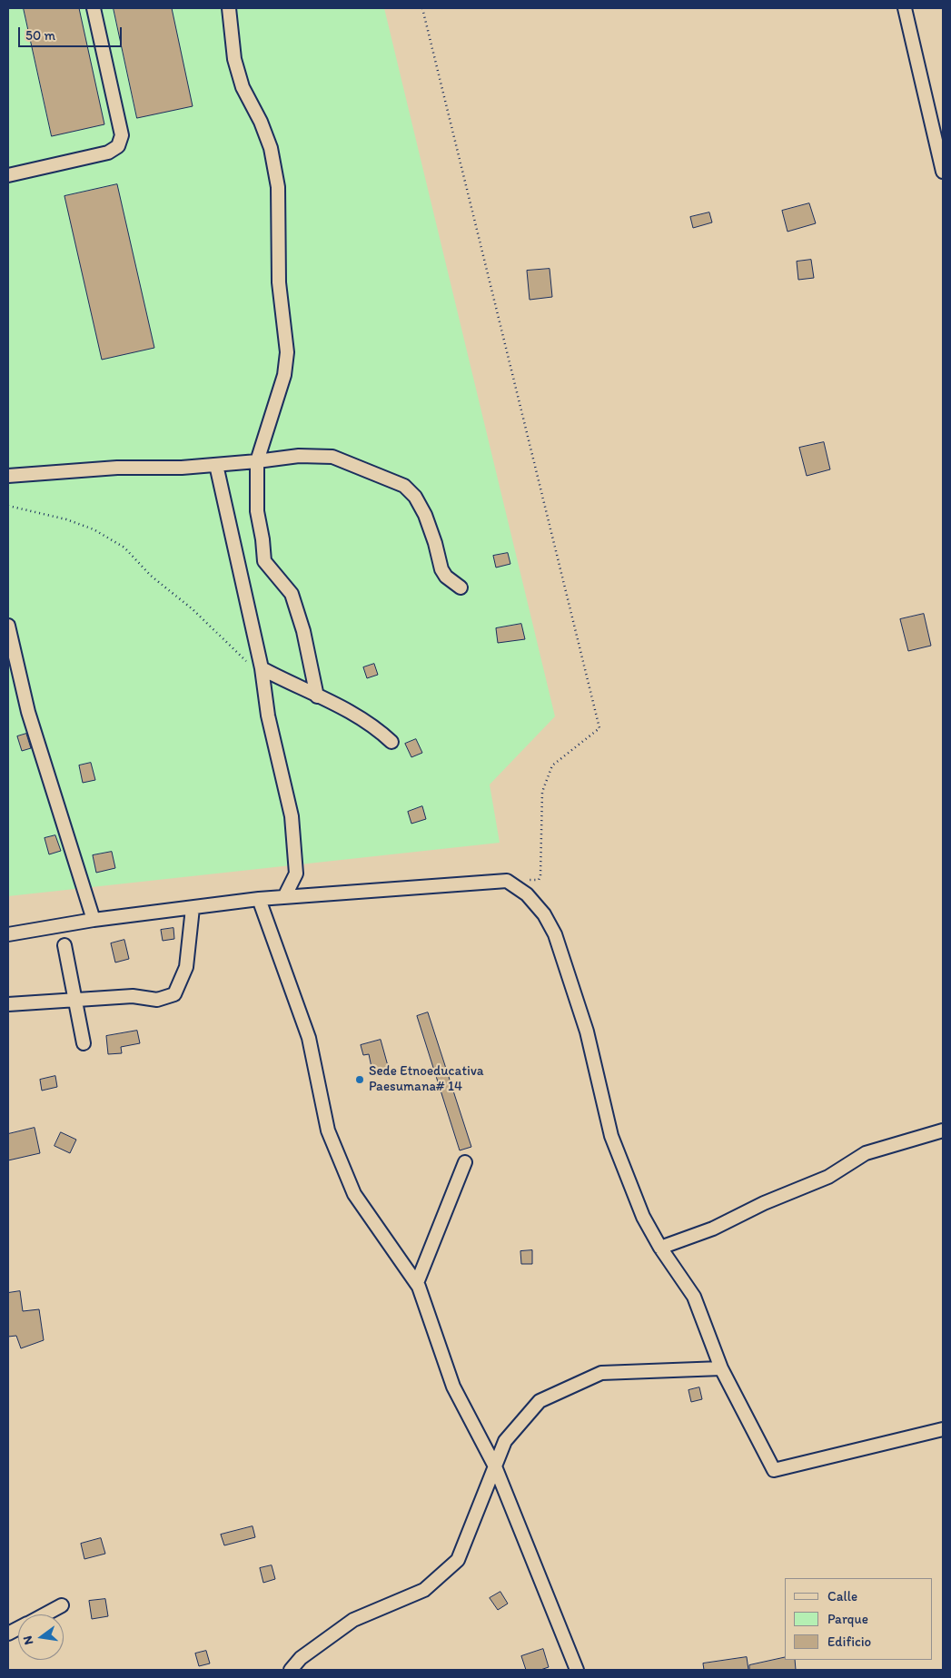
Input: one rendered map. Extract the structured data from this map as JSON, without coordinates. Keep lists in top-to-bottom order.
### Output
{
  "places": ["Sede Etnoeducativa Paesumana# 14"],
  "legend": ["Calle", "Parque", "Edificio"],
  "scale_bar": "50 m",
  "north": "left"
}
